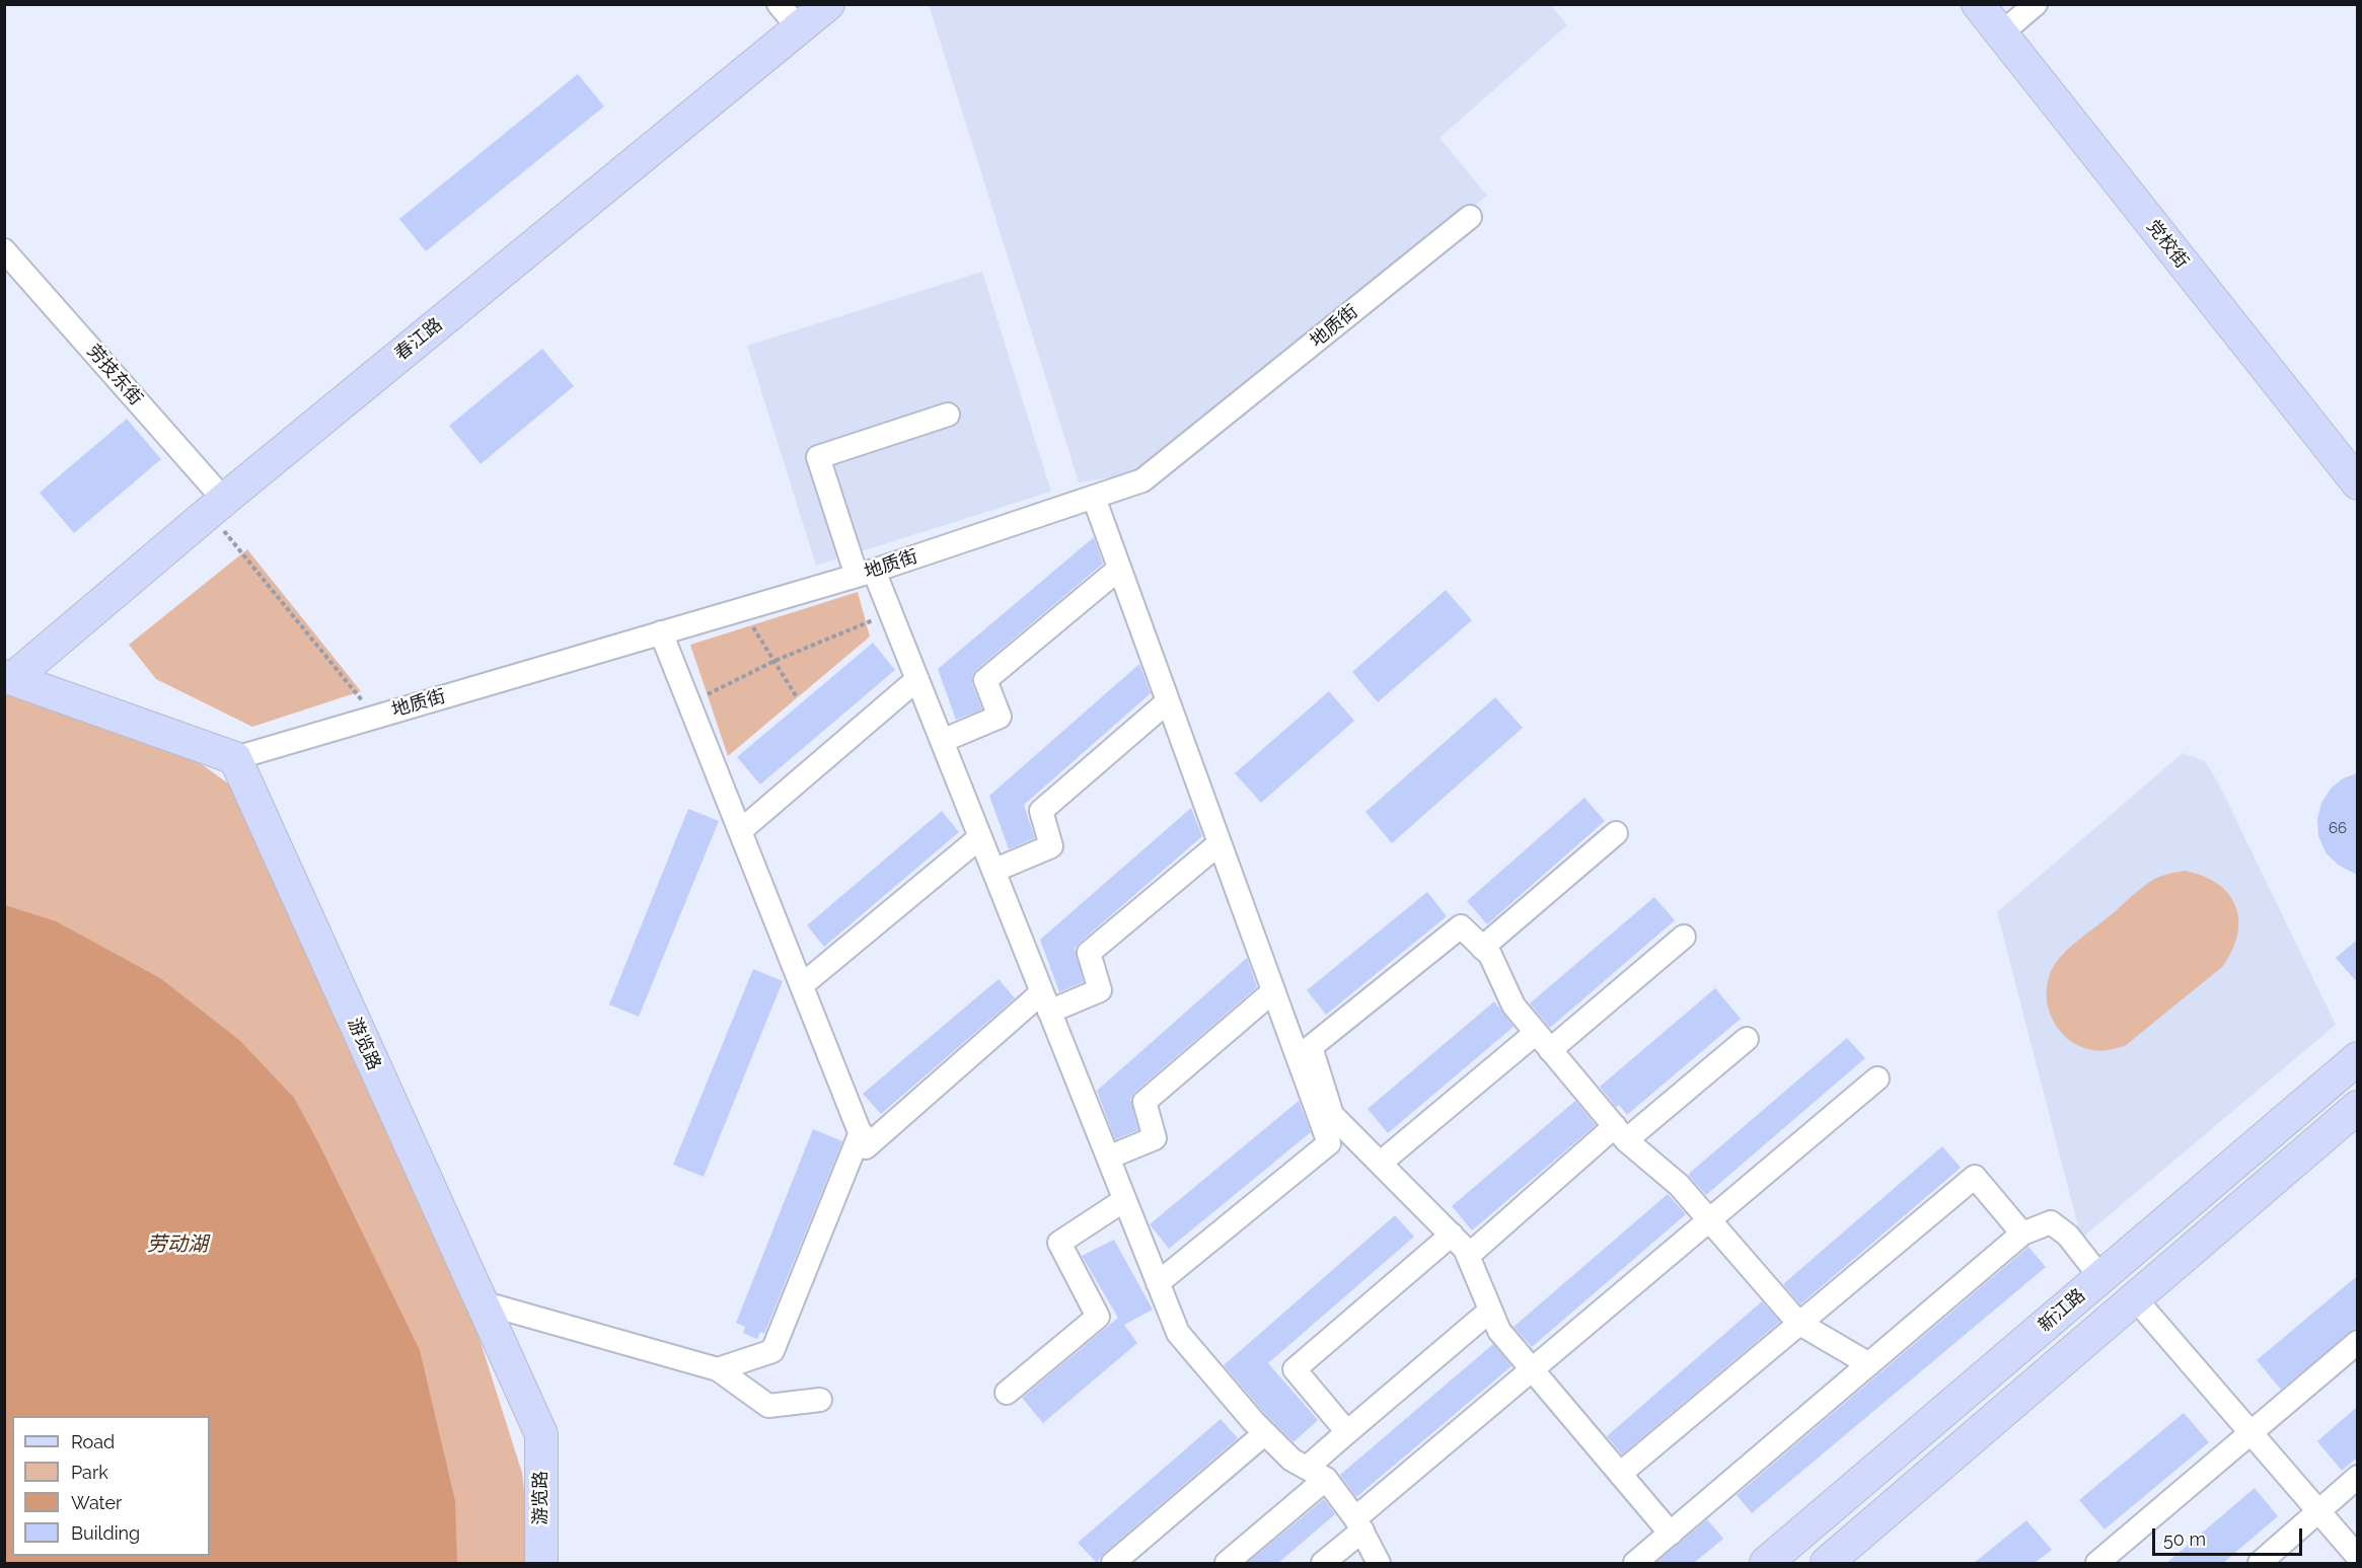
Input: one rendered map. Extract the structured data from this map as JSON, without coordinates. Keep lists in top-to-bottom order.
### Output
{
  "streets": {
    "main road": [
      "党校街",
      "春江路",
      "游览路",
      "新江路"
    ],
    "street": ["地质街", "劳技东街"]
  },
  "crossings": [
    ["地质街", "游览路"],
    ["春江路", "劳技东街"]
  ],
  "water": ["劳动湖"],
  "house_numbers": ["66"],
  "legend": [
    "Road",
    "Park",
    "Water",
    "Building"
  ],
  "scale_bar": "50 m"
}
